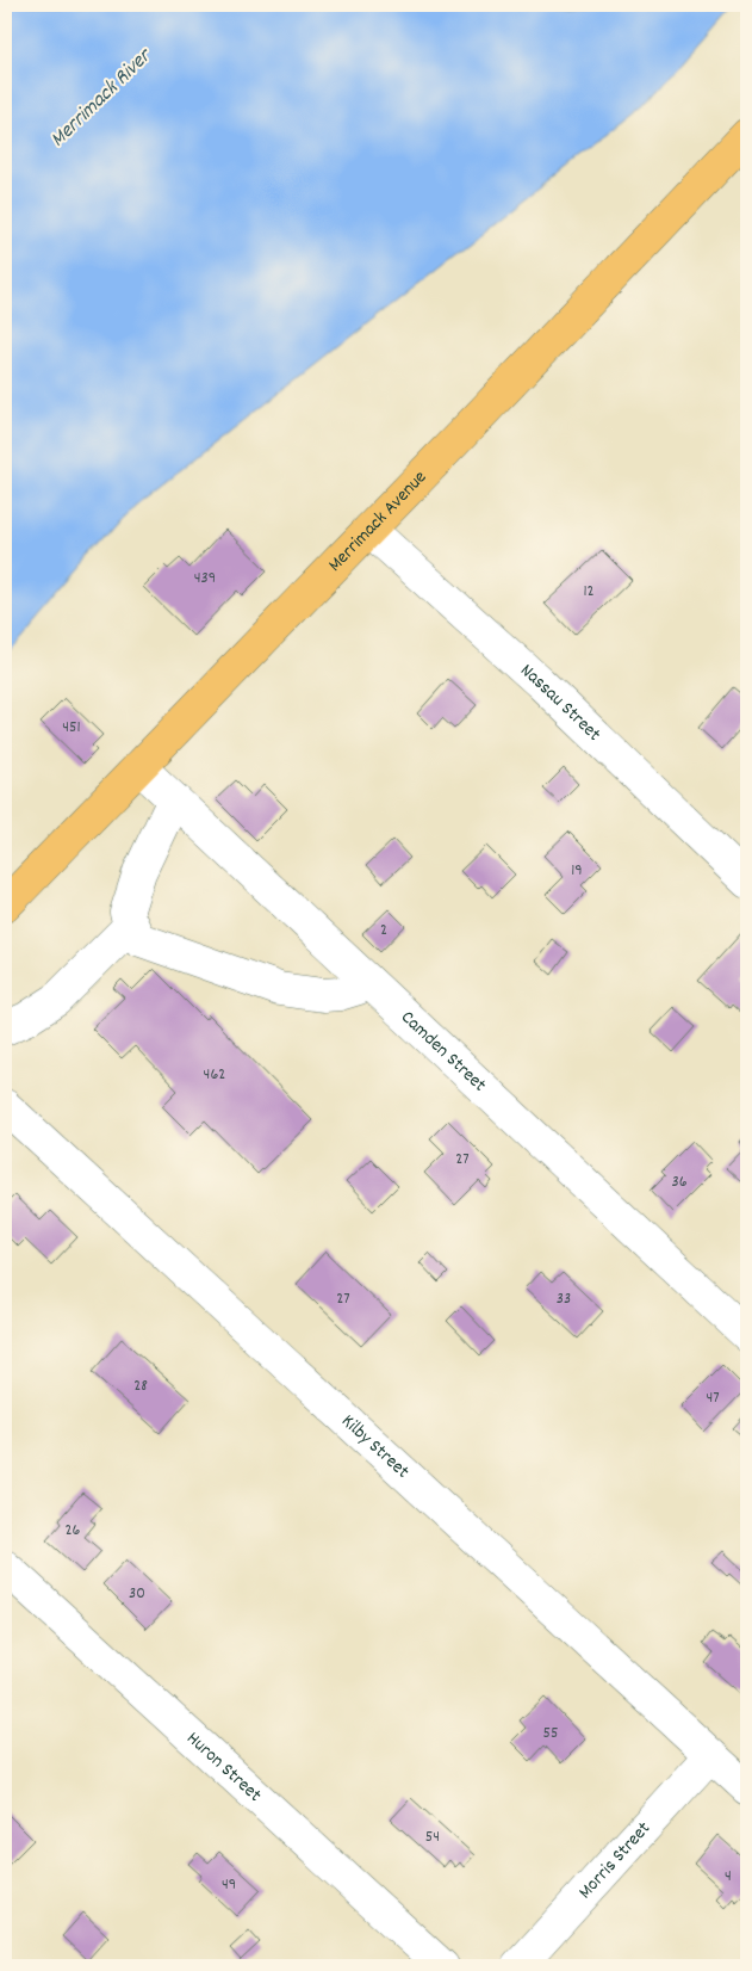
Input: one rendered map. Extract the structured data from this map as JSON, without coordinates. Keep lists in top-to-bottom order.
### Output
{
  "streets": {
    "main road": ["Merrimack Avenue"],
    "street": [
      "Nassau Street",
      "Camden Street",
      "Kilby Street",
      "Huron Street",
      "Morris Street"
    ]
  },
  "crossings": [
    ["Merrimack Avenue", "Nassau Street"],
    ["Merrimack Avenue", "Camden Street"],
    ["Kilby Street", "Morris Street"]
  ],
  "water": ["Merrimack River"],
  "house_numbers": [
    "439",
    "12",
    "451",
    "19",
    "2",
    "462",
    "27",
    "36",
    "27",
    "33",
    "28",
    "47",
    "26",
    "30",
    "55",
    "54",
    "4",
    "49"
  ]
}
